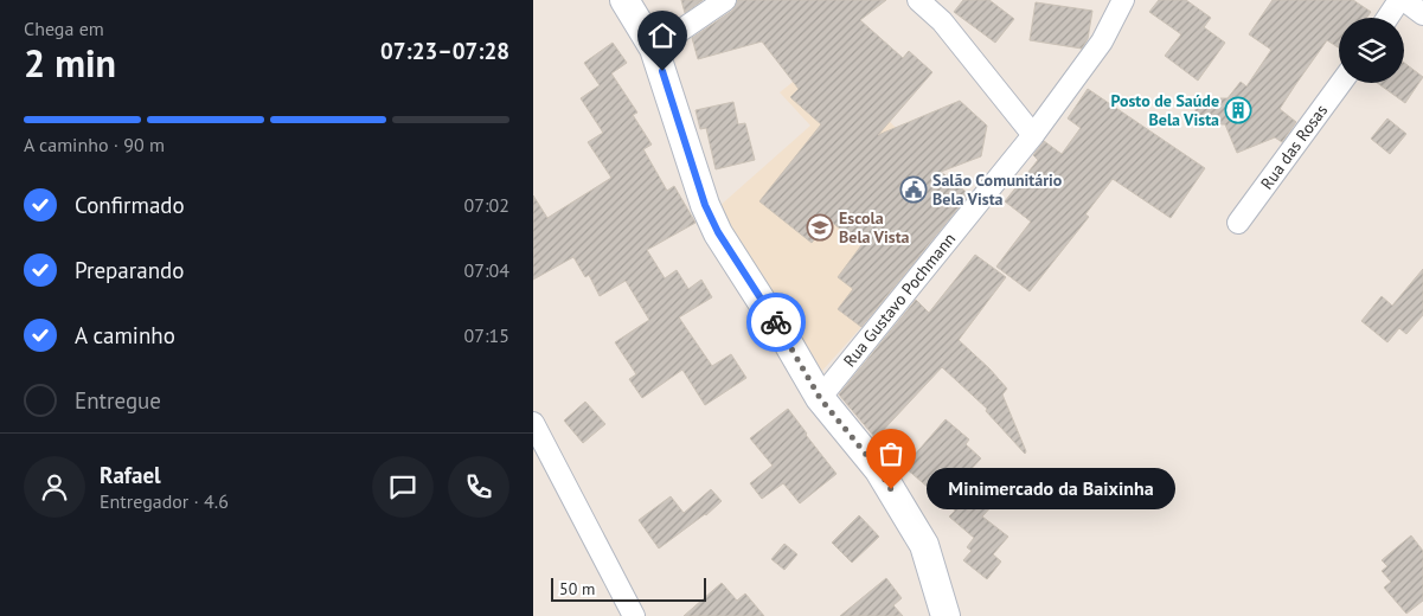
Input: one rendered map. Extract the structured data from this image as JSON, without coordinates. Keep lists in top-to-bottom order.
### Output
{
  "streets": {
    "street": ["Rua das Rosas", "Rua Gustavo Pochmann"]
  },
  "places": {
    "building": ["Posto de Saúde Bela Vista"],
    "public building": ["Salão Comunitário Bela Vista"],
    "school or university": ["Escola Bela Vista"],
    "other": ["Minimercado da Baixinha"]
  },
  "scale_bar": "50 m",
  "page": {
    "heading": ["2 min", "Chega em", "07:23–07:28"],
    "panel": ["Rafael", "Entregador · 4.6"],
    "bar": "A caminho · 90 m",
    "list": [
      ["Confirmado", "07:02"],
      ["Preparando", "07:04"],
      ["A caminho", "07:15"],
      "Entregue"
    ],
    "bubble": "Minimercado da Baixinha",
    "scale": "50 m"
  }
}
